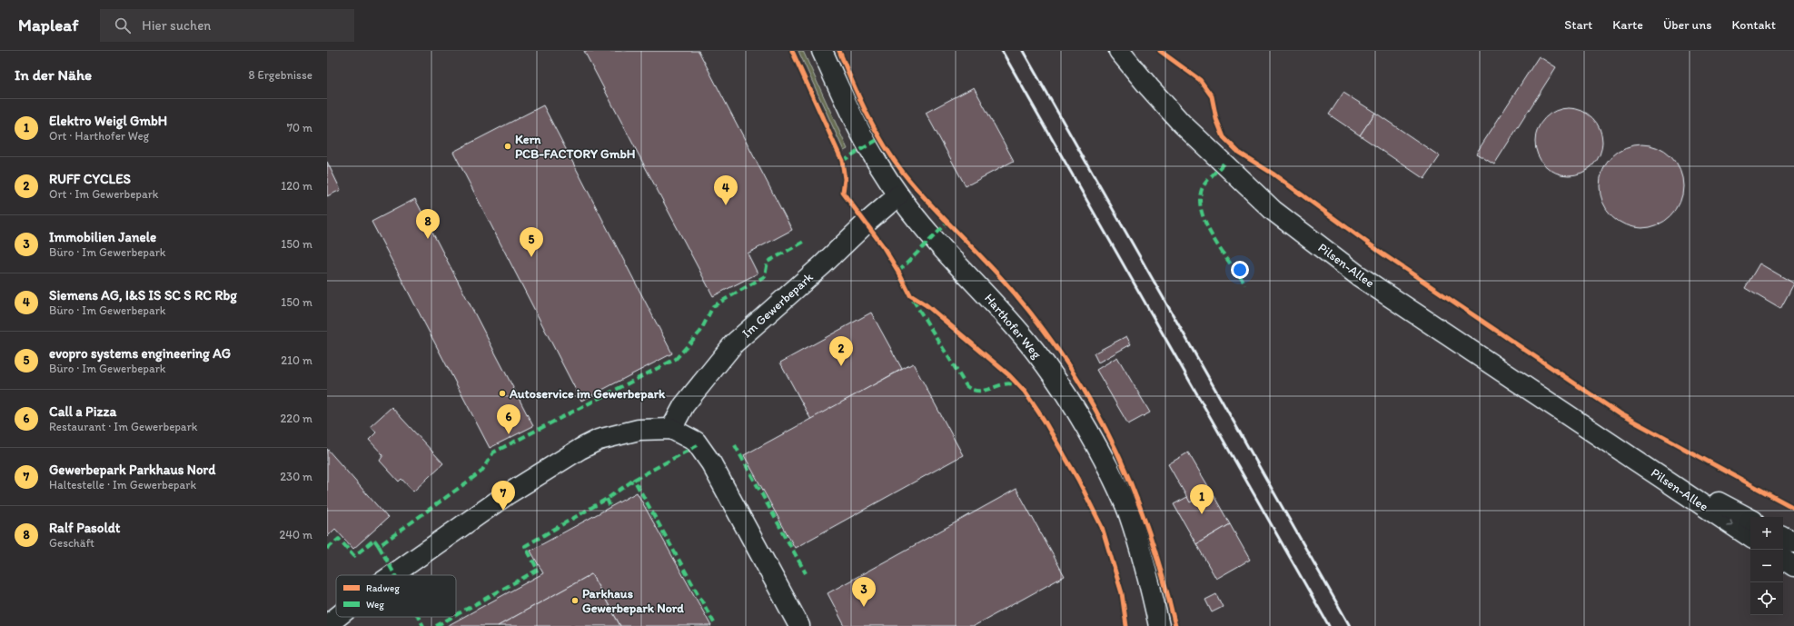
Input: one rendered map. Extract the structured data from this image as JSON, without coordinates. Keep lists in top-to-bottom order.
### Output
{
  "streets": {
    "street": ["Pilsen-Allee", "Im Gewerbepark", "Harthofer Weg"]
  },
  "crossings": [
    ["Im Gewerbepark", "Harthofer Weg"]
  ],
  "places": ["Kern PCB-FACTORY GmbH", "Autoservice im Gewerbepark", "Parkhaus Gewerbepark Nord"],
  "legend": ["Radweg", "Weg"],
  "page": {
    "header": "Mapleaf",
    "search": "Hier suchen",
    "nav": [
      "Start",
      "Karte",
      "Über uns",
      "Kontakt"
    ],
    "heading": ["In der Nähe", "8 Ergebnisse"],
    "list": [
      {
        "mark": "1",
        "name": "Elektro Weigl GmbH",
        "note": "Ort · Harthofer Weg",
        "value": "70 m"
      },
      {
        "mark": "2",
        "name": "RUFF CYCLES",
        "note": "Ort · Im Gewerbepark",
        "value": "120 m"
      },
      {
        "mark": "3",
        "name": "Immobilien Janele",
        "note": "Büro · Im Gewerbepark",
        "value": "150 m"
      },
      {
        "mark": "4",
        "name": "Siemens AG, I&S IS SC S RC Rbg",
        "note": "Büro · Im Gewerbepark",
        "value": "150 m"
      },
      {
        "mark": "5",
        "name": "evopro systems engineering AG",
        "note": "Büro · Im Gewerbepark",
        "value": "210 m"
      },
      {
        "mark": "6",
        "name": "Call a Pizza",
        "note": "Restaurant · Im Gewerbepark",
        "value": "220 m"
      },
      {
        "mark": "7",
        "name": "Gewerbepark Parkhaus Nord",
        "note": "Haltestelle · Im Gewerbepark",
        "value": "230 m"
      },
      {
        "mark": "8",
        "name": "Ralf Pasoldt",
        "note": "Geschäft",
        "value": "240 m"
      }
    ],
    "pins": [
      "4",
      "8",
      "5",
      "2",
      "6",
      "7",
      "1",
      "3"
    ],
    "map_buttons": ["+", "−"]
  }
}
